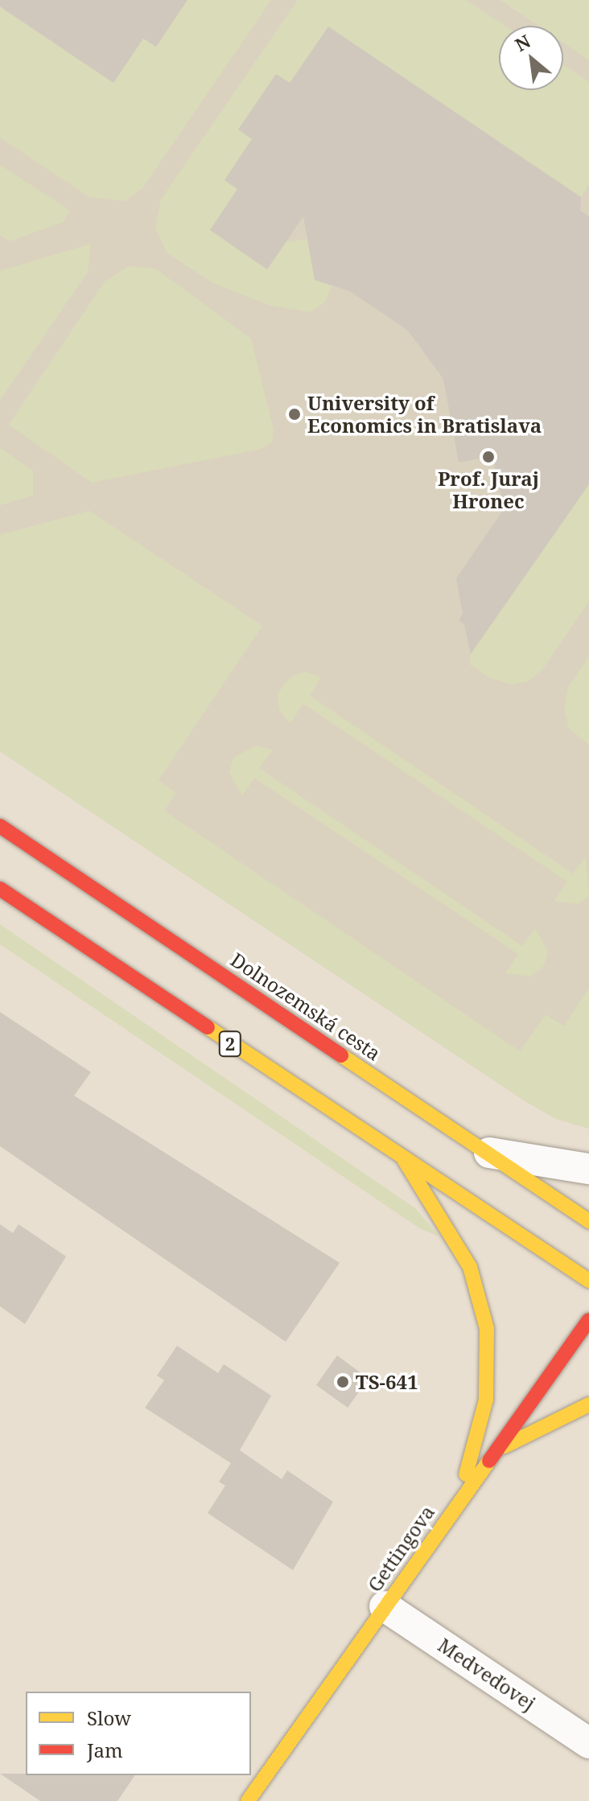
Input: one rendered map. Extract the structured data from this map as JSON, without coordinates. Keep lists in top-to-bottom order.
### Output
{
  "streets": {
    "main road": ["Dolnozemská cesta", "2", "Gettingova"],
    "street": ["Medveďovej"]
  },
  "crossings": [
    ["Gettingova", "Medveďovej"]
  ],
  "places": ["University of Economics in Bratislava", "Prof. Juraj Hronec", "TS-641"],
  "legend": ["Slow", "Jam"],
  "north": "top left"
}
